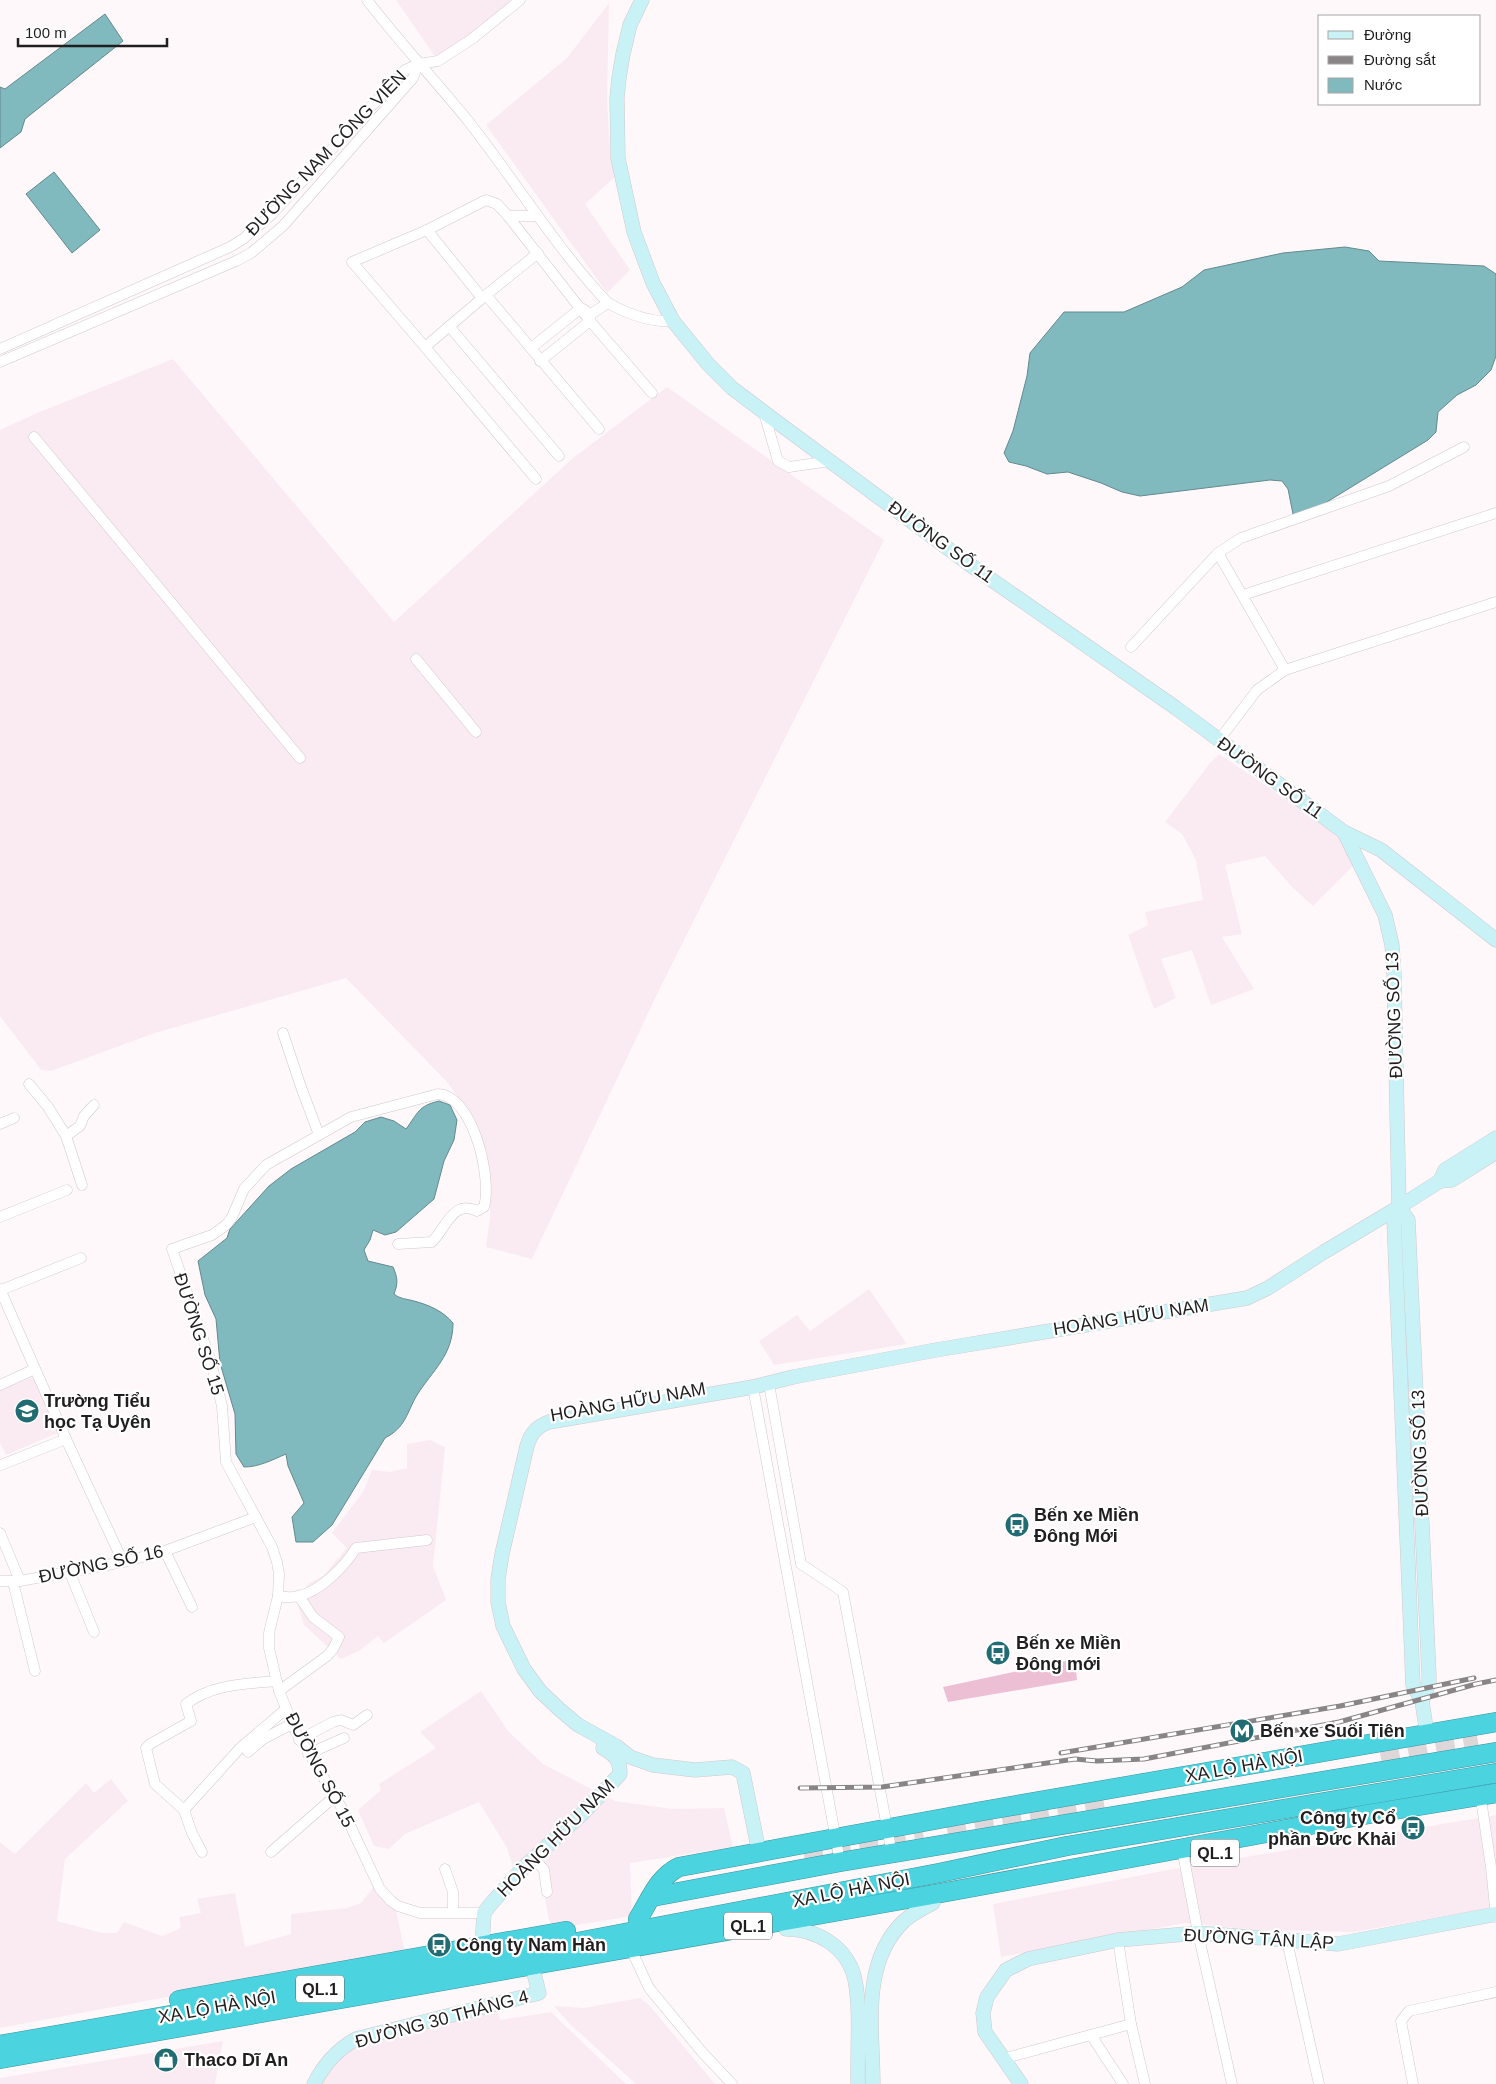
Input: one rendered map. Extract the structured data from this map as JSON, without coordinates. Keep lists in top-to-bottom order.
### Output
{
  "streets": {
    "highway": ["XA LỘ HÀ NỘI", "QL.1"],
    "street": [
      "ĐƯỜNG NAM CÔNG VIÊN",
      "ĐƯỜNG SỐ 11",
      "ĐƯỜNG SỐ 13",
      "HOÀNG HỮU NAM",
      "ĐƯỜNG SỐ 15",
      "ĐƯỜNG SỐ 16",
      "ĐƯỜNG TÂN LẬP",
      "ĐƯỜNG 30 THÁNG 4"
    ]
  },
  "crossings": [
    ["ĐƯỜNG SỐ 11", "ĐƯỜNG SỐ 13"],
    ["ĐƯỜNG SỐ 13", "HOÀNG HỮU NAM"],
    ["ĐƯỜNG SỐ 13", "XA LỘ HÀ NỘI"],
    ["HOÀNG HỮU NAM", "ĐƯỜNG SỐ 15"],
    ["HOÀNG HỮU NAM", "XA LỘ HÀ NỘI"],
    ["ĐƯỜNG SỐ 15", "ĐƯỜNG SỐ 16"],
    ["XA LỘ HÀ NỘI", "ĐƯỜNG 30 THÁNG 4"]
  ],
  "places": {
    "school or university": ["Trường Tiểu học Tạ Uyên"],
    "bus stop": [
      "Bến xe Miền Đông Mới",
      "Bến xe Miền Đông mới",
      "Công ty Cổ phần Đức Khải",
      "Công ty Nam Hàn"
    ],
    "metro station": ["Bến xe Suối Tiên"],
    "shop": ["Thaco Dĩ An"]
  },
  "legend": ["Đường", "Đường sắt", "Nước"],
  "scale_bar": "100 m"
}
